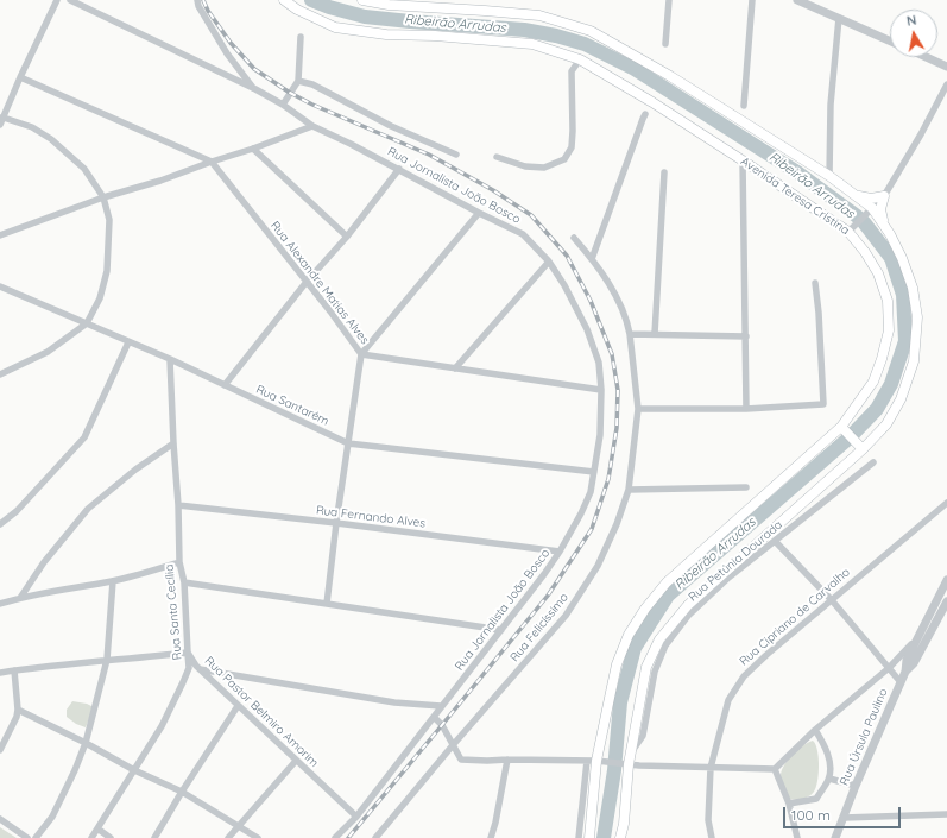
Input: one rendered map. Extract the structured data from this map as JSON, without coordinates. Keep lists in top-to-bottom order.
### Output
{
  "streets": {
    "main road": ["Avenida Teresa Cristina"],
    "street": [
      "Rua Jornalista João Bosco",
      "Rua Alexandre Matias Alves",
      "Rua Santarém",
      "Rua Fernando Alves",
      "Rua Petúnia Dourada",
      "Rua Santa Cecília",
      "Rua Cipriano de Carvalho",
      "Rua Felicíssimo",
      "Rua Pastor Belmiro Amorim",
      "Rua Úrsula Paulino"
    ]
  },
  "crossings": [
    ["Rua Jornalista João Bosco", "Rua Santarém"],
    ["Rua Jornalista João Bosco", "Rua Fernando Alves"],
    ["Rua Jornalista João Bosco", "Rua Pastor Belmiro Amorim"],
    ["Rua Alexandre Matias Alves", "Rua Santarém"],
    ["Rua Alexandre Matias Alves", "Rua Fernando Alves"],
    ["Rua Santarém", "Rua Santa Cecília"],
    ["Rua Fernando Alves", "Rua Santa Cecília"],
    ["Rua Santa Cecília", "Rua Pastor Belmiro Amorim"]
  ],
  "water": ["Ribeirão Arrudas"],
  "scale_bar": "100 m",
  "north": "top"
}
